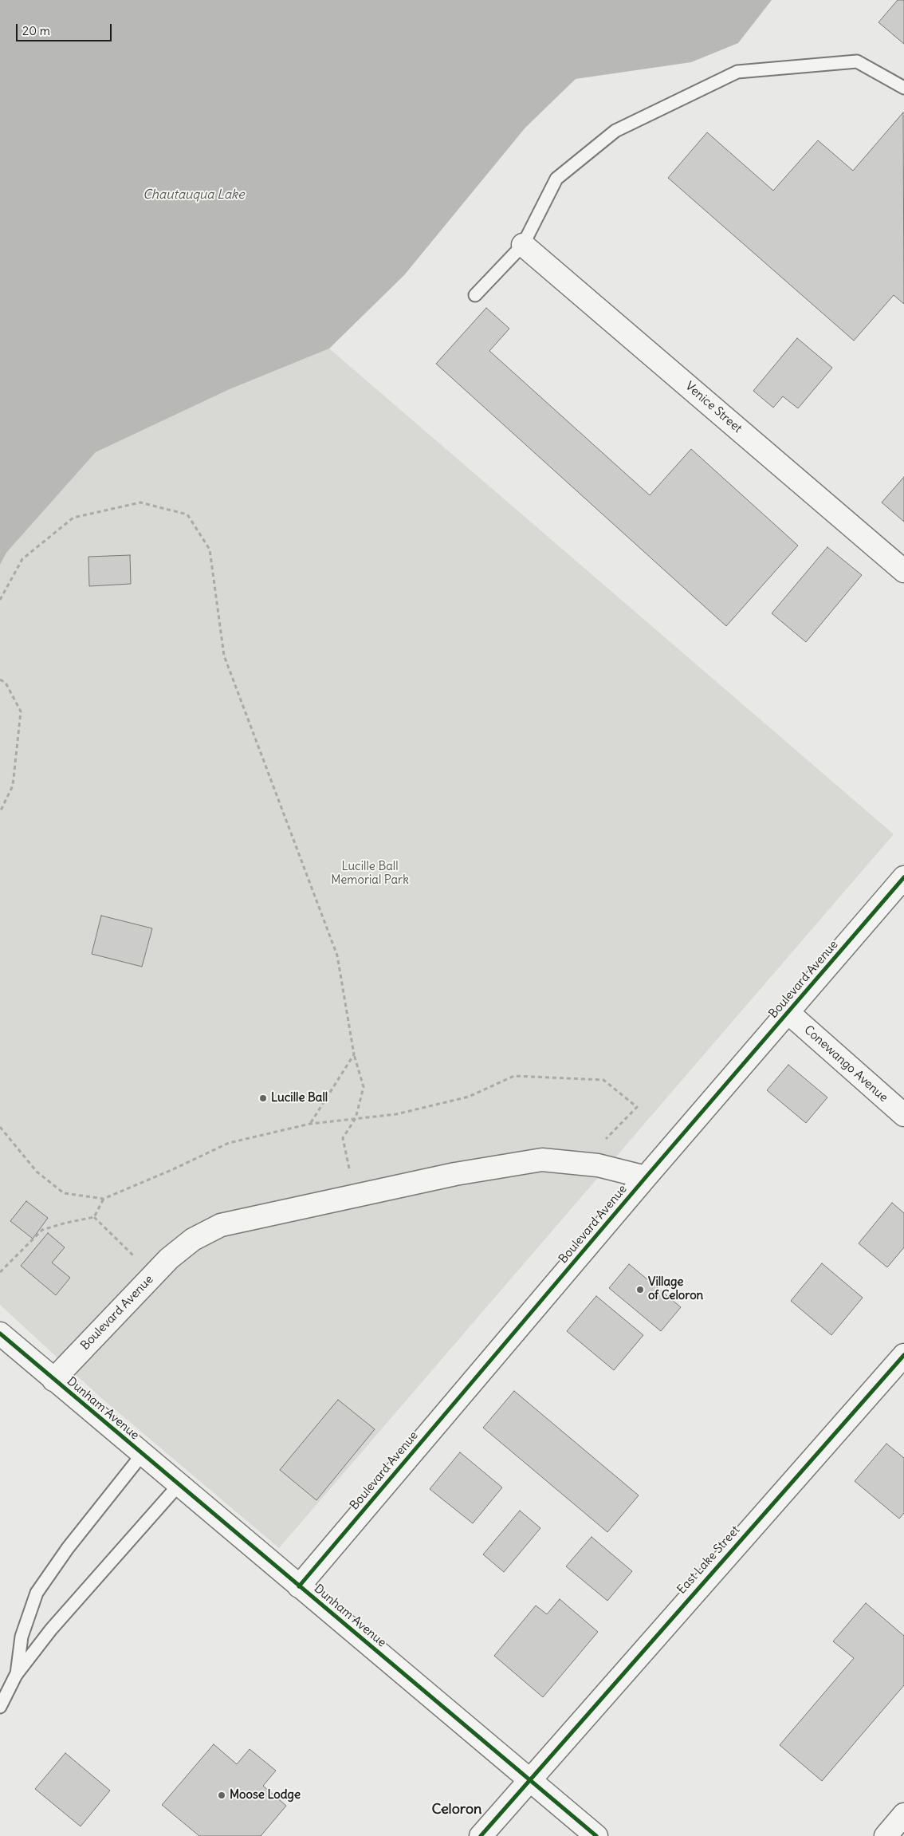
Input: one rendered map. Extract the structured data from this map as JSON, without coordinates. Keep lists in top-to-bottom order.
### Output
{
  "streets": {
    "street": [
      "Venice Street",
      "Boulevard Avenue",
      "Conewango Avenue",
      "Dunham Avenue",
      "East Lake Street"
    ]
  },
  "crossings": [
    ["Boulevard Avenue", "Conewango Avenue"],
    ["Boulevard Avenue", "Dunham Avenue"],
    ["Dunham Avenue", "East Lake Street"]
  ],
  "districts": ["Celoron"],
  "water": ["Chautauqua Lake"],
  "parks": ["Lucille Ball Memorial Park"],
  "places": ["Lucille Ball", "Village of Celoron", "Moose Lodge"],
  "scale_bar": "20 m"
}
